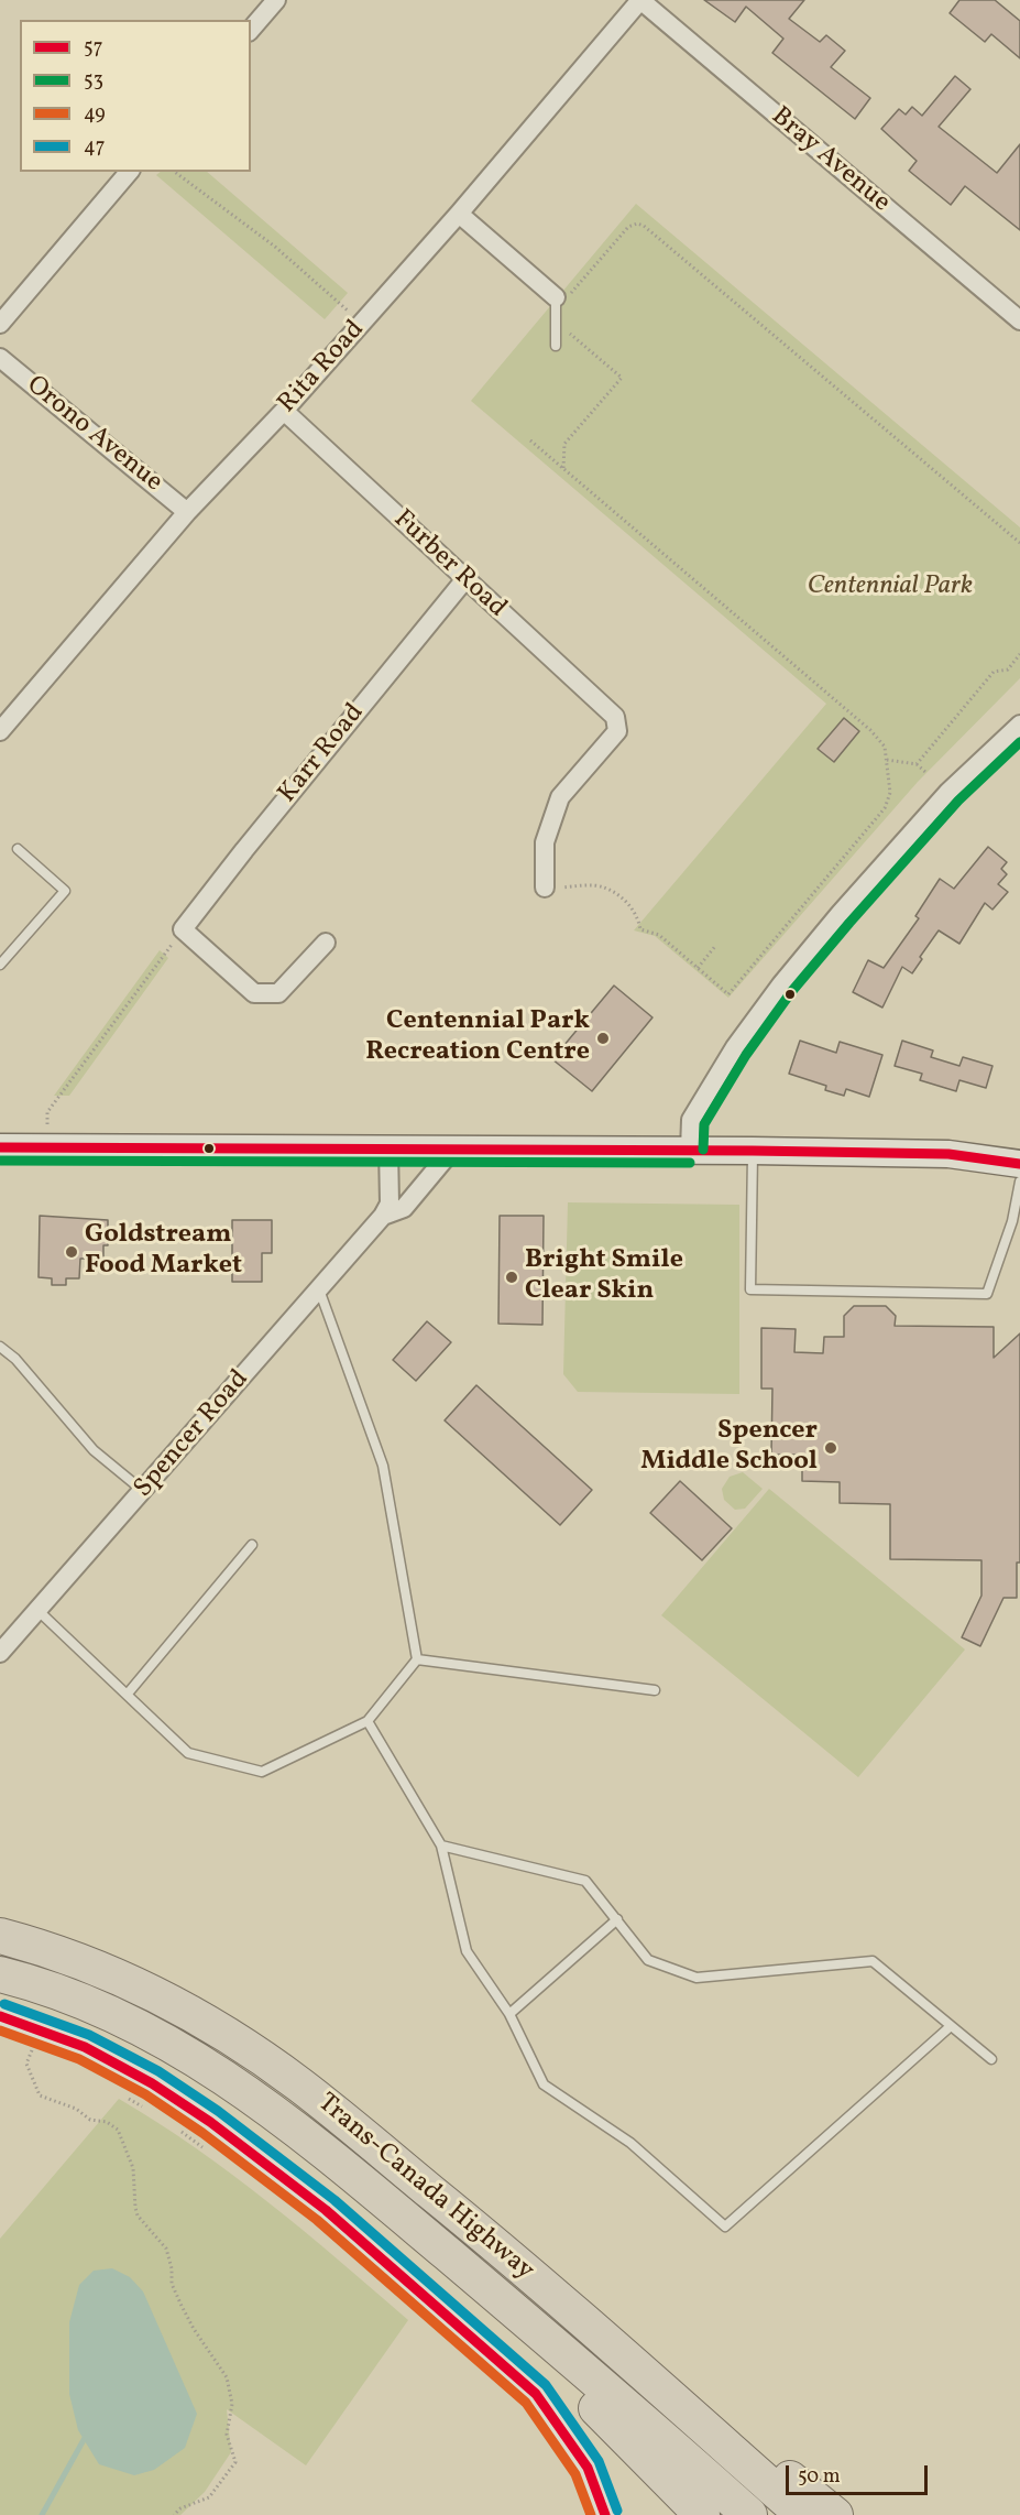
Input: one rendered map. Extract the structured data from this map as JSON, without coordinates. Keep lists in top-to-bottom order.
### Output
{
  "streets": {
    "highway": ["Trans-Canada Highway"],
    "street": [
      "Bray Avenue",
      "Rita Road",
      "Orono Avenue",
      "Furber Road",
      "Karr Road",
      "Spencer Road"
    ]
  },
  "crossings": [
    ["Bray Avenue", "Rita Road"],
    ["Rita Road", "Orono Avenue"],
    ["Rita Road", "Furber Road"],
    ["Furber Road", "Karr Road"]
  ],
  "parks": ["Centennial Park"],
  "places": [
    "Centennial Park Recreation Centre",
    "Goldstream Food Market",
    "Bright Smile Clear Skin",
    "Spencer Middle School"
  ],
  "lines": [
    "transit line 53",
    "transit line 57",
    "transit line 47",
    "transit line 49"
  ],
  "legend": [
    "57",
    "53",
    "49",
    "47"
  ],
  "scale_bar": "50 m"
}
